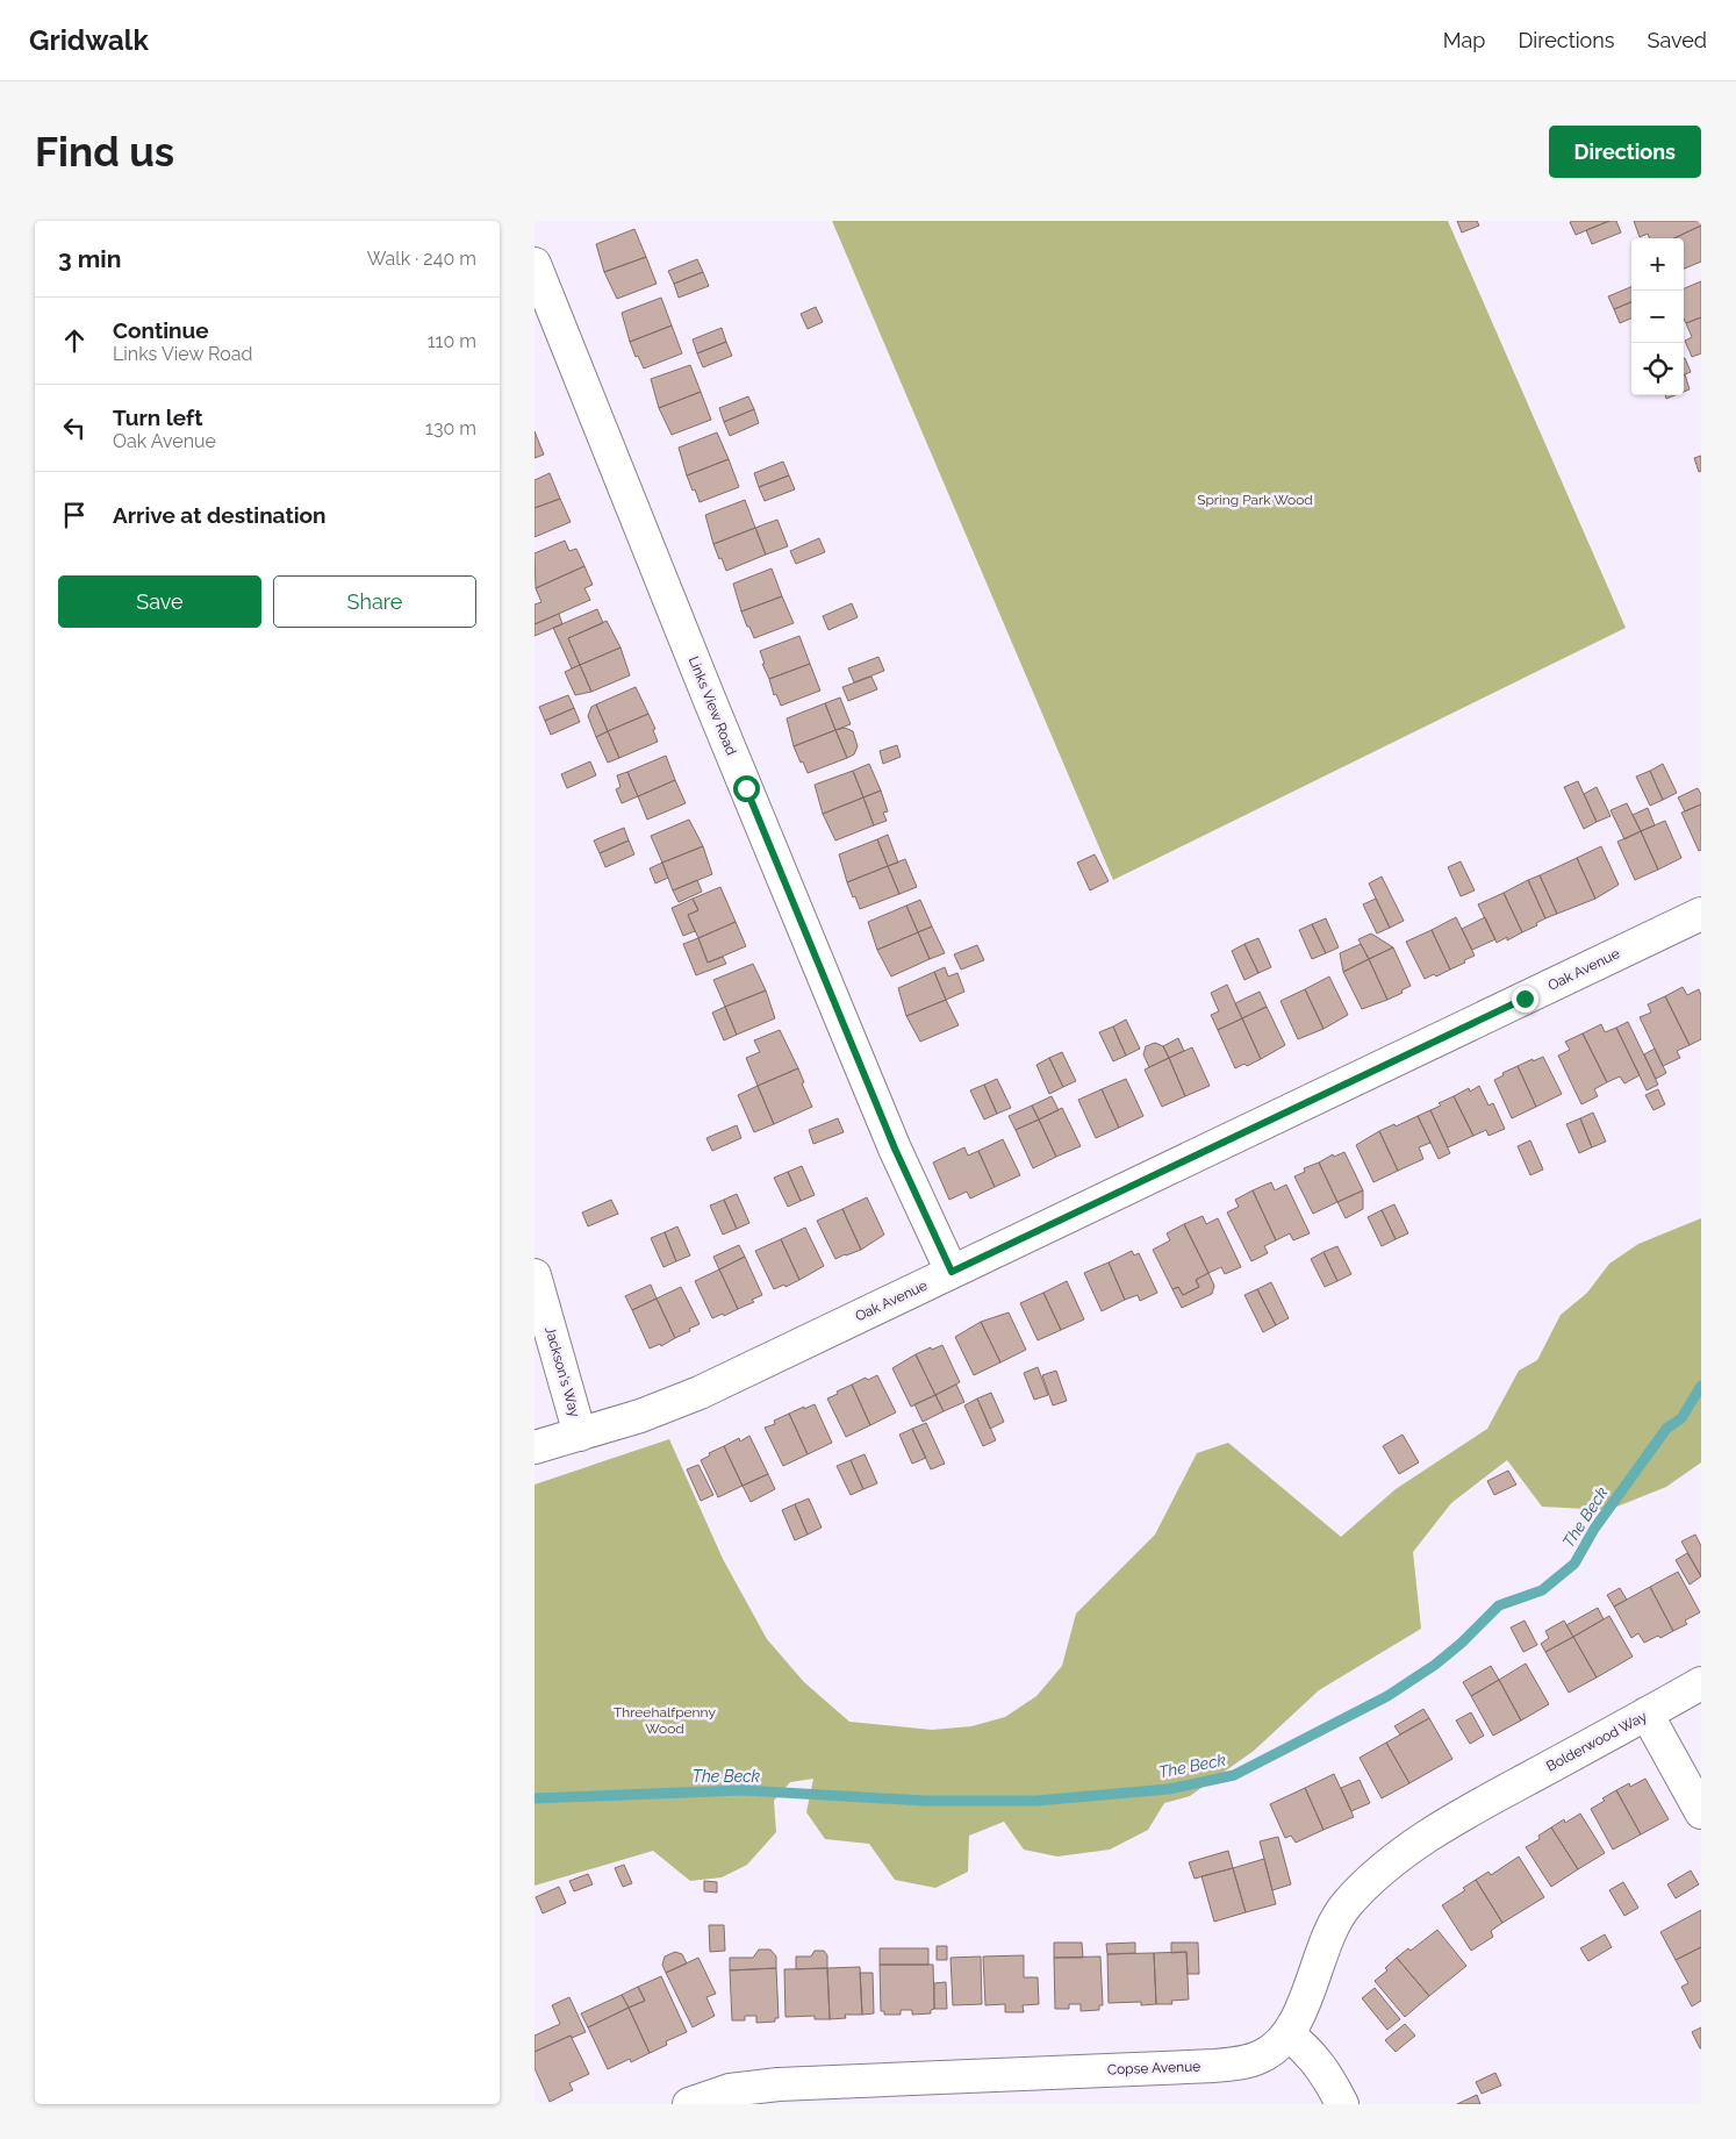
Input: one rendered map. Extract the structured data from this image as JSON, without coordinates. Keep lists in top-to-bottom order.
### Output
{
  "streets": {
    "street": [
      "Links View Road",
      "Oak Avenue",
      "Jackson's Way",
      "Bolderwood Way",
      "Copse Avenue"
    ]
  },
  "crossings": [
    ["Links View Road", "Oak Avenue"],
    ["Oak Avenue", "Jackson's Way"],
    ["Bolderwood Way", "Copse Avenue"]
  ],
  "water": ["The Beck"],
  "parks": ["Spring Park Wood", "Threehalfpenny Wood"],
  "page": {
    "header": "Gridwalk",
    "nav": ["Map", "Directions", "Saved"],
    "buttons": [
      "Directions",
      ["Save", "Share"]
    ],
    "title": "Find us",
    "heading": ["3 min", "Walk · 240 m"],
    "map_buttons": ["+", "−"],
    "list": [
      ["Continue", "Links View Road", "110 m"],
      ["Turn left", "Oak Avenue", "130 m"],
      "Arrive at destination"
    ]
  }
}
